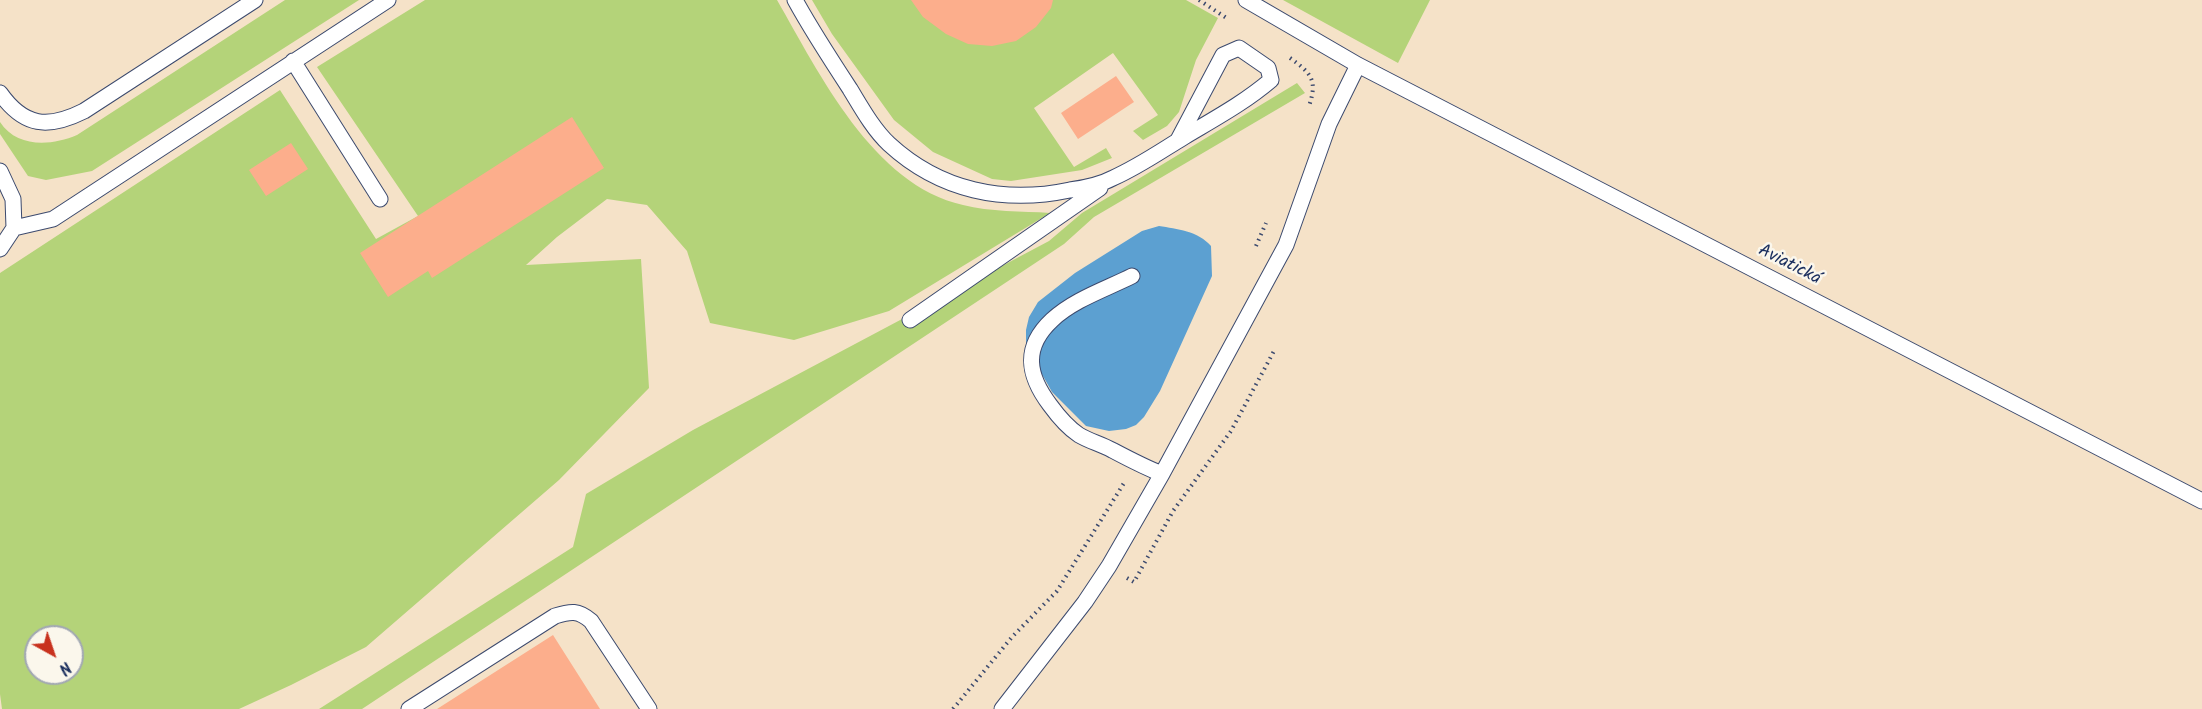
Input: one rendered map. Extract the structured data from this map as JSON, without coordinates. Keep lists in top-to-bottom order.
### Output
{
  "streets": {
    "lane": ["Aviatická"]
  },
  "north": "bottom right"
}
